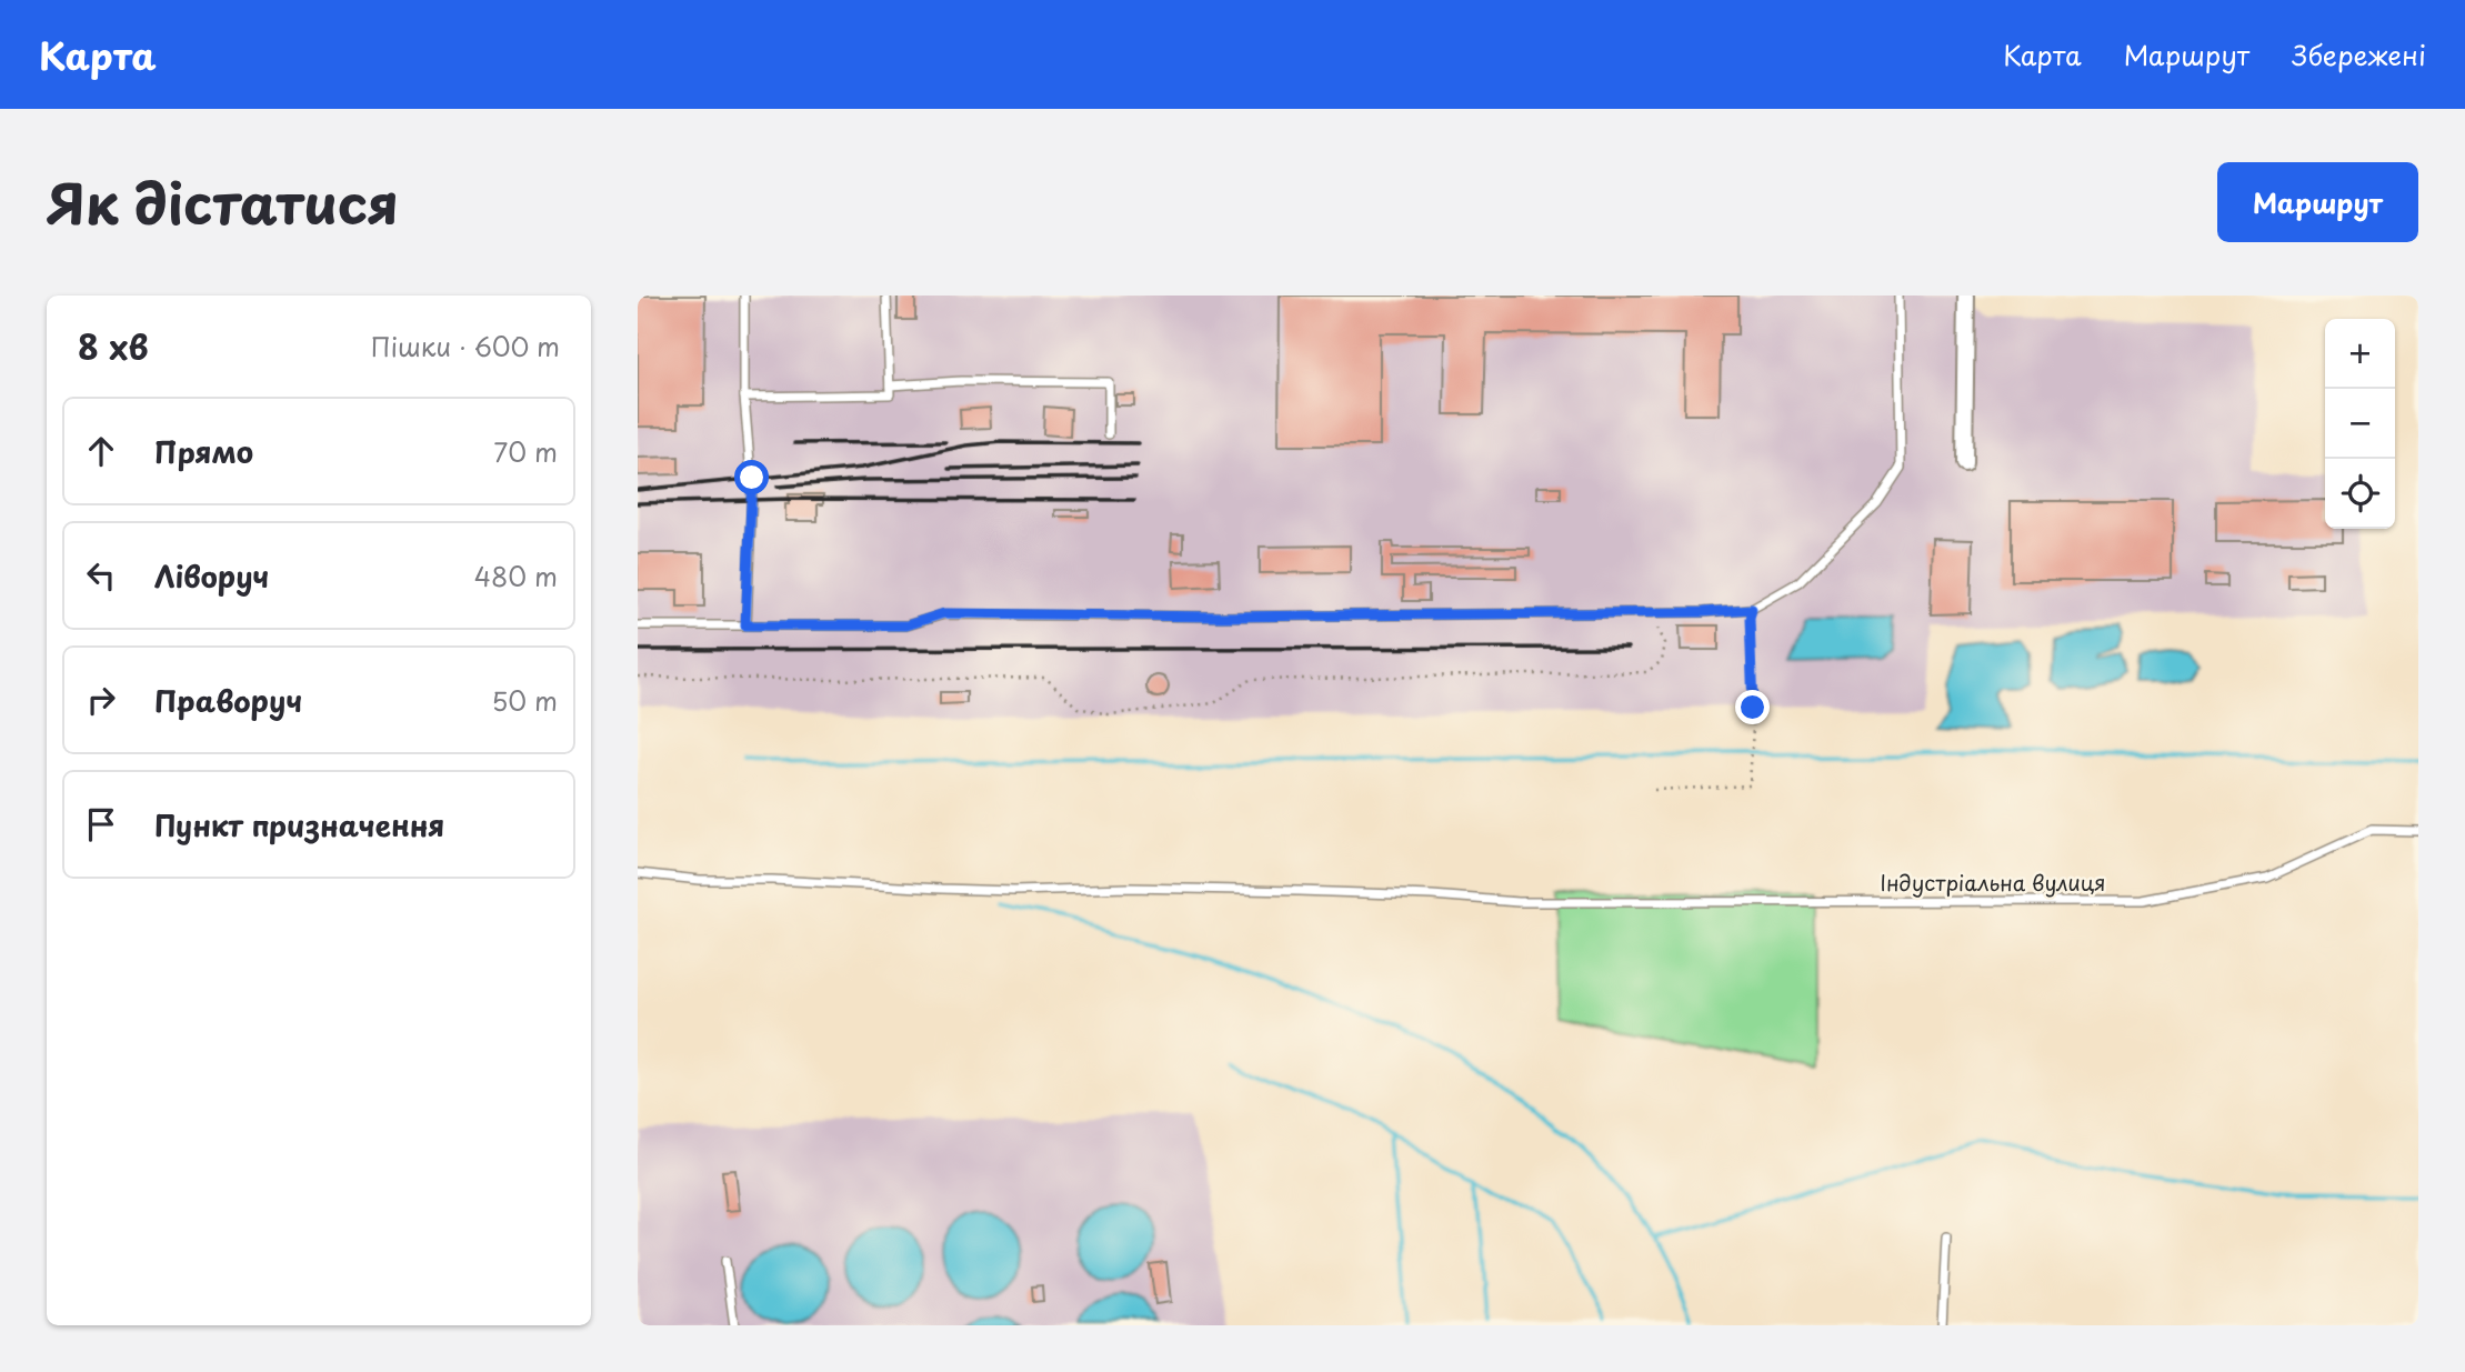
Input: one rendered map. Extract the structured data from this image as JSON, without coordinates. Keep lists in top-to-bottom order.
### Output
{
  "streets": {
    "lane": ["Індустріальна вулиця"]
  },
  "page": {
    "header": "Карта",
    "nav": ["Карта", "Маршрут", "Збережені"],
    "title": "Як дістатися",
    "buttons": "Маршрут",
    "heading": ["8 хв", "Пішки · 600 m"],
    "map_buttons": ["+", "−"],
    "list": [
      ["Прямо", "70 m"],
      ["Ліворуч", "480 m"],
      ["Праворуч", "50 m"],
      "Пункт призначення"
    ]
  }
}
